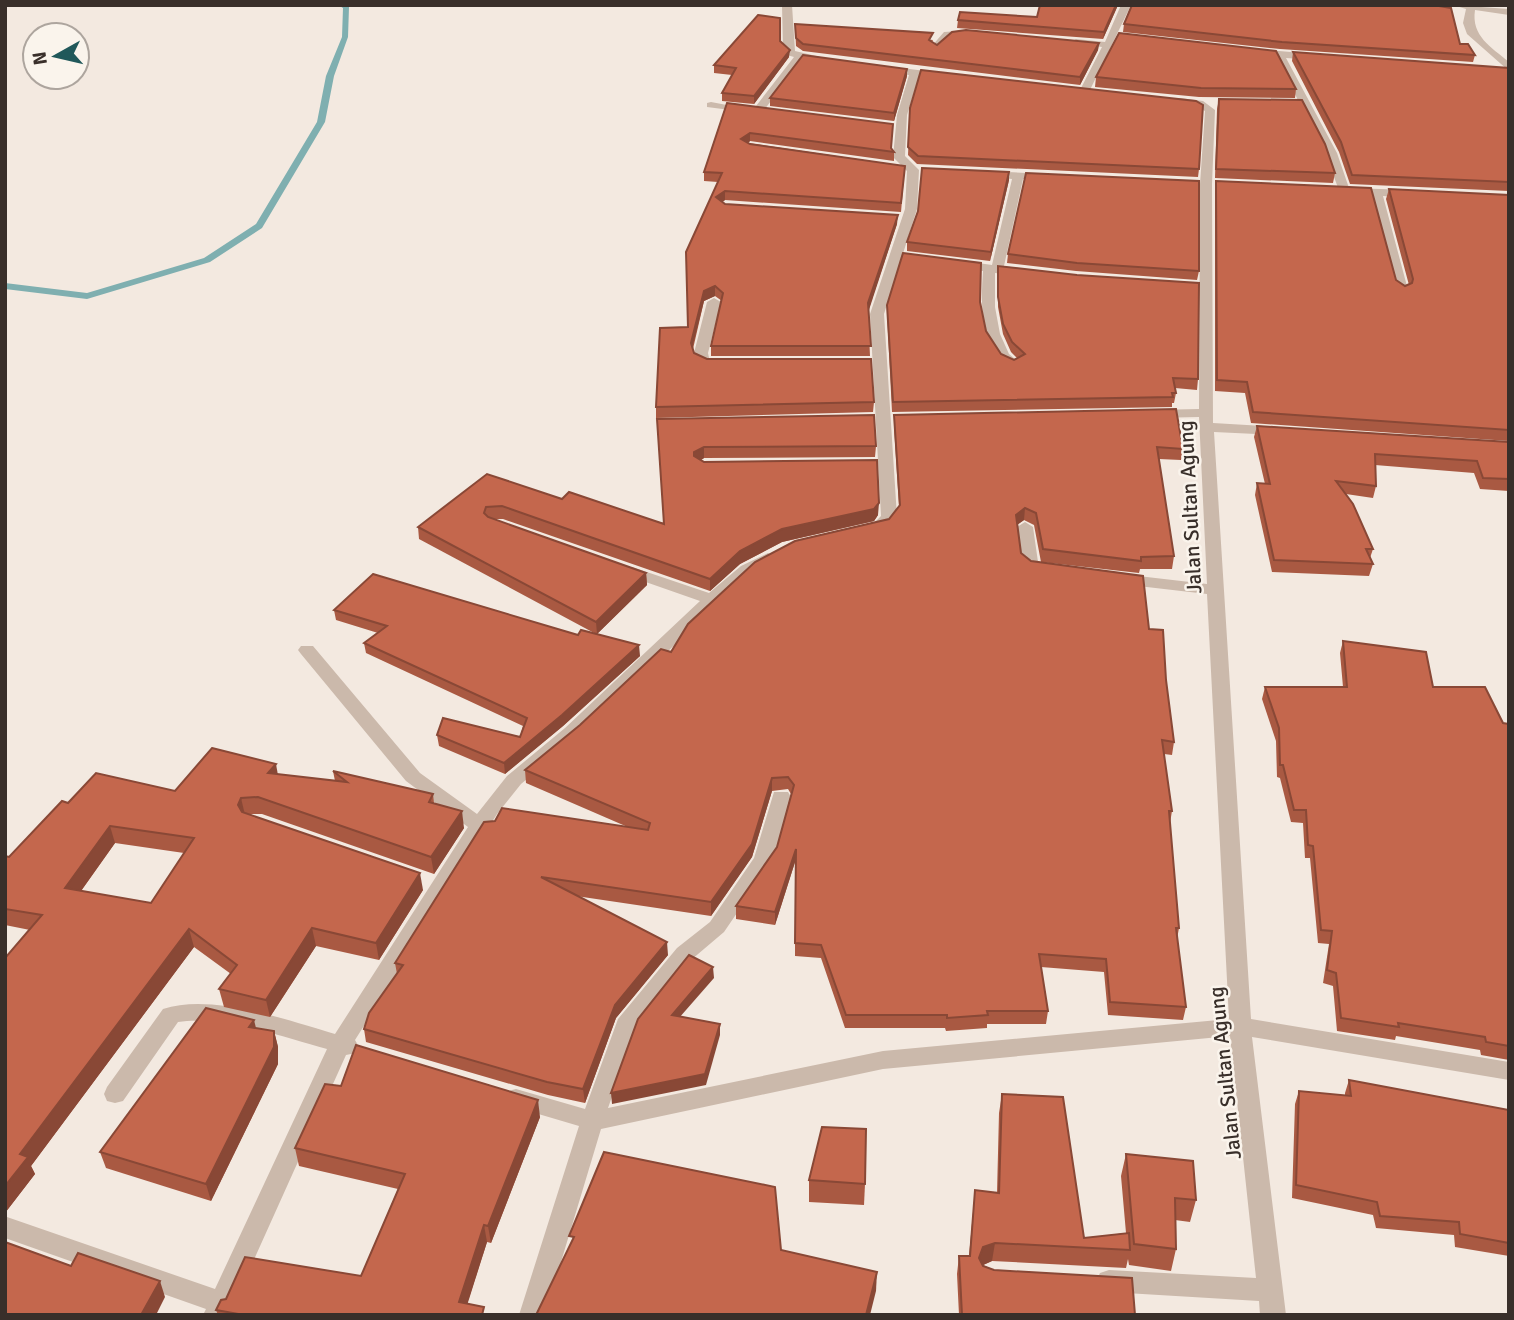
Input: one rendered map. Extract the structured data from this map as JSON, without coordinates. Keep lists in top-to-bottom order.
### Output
{
  "streets": {
    "street": ["Jalan Sultan Agung"]
  },
  "north": "left"
}
